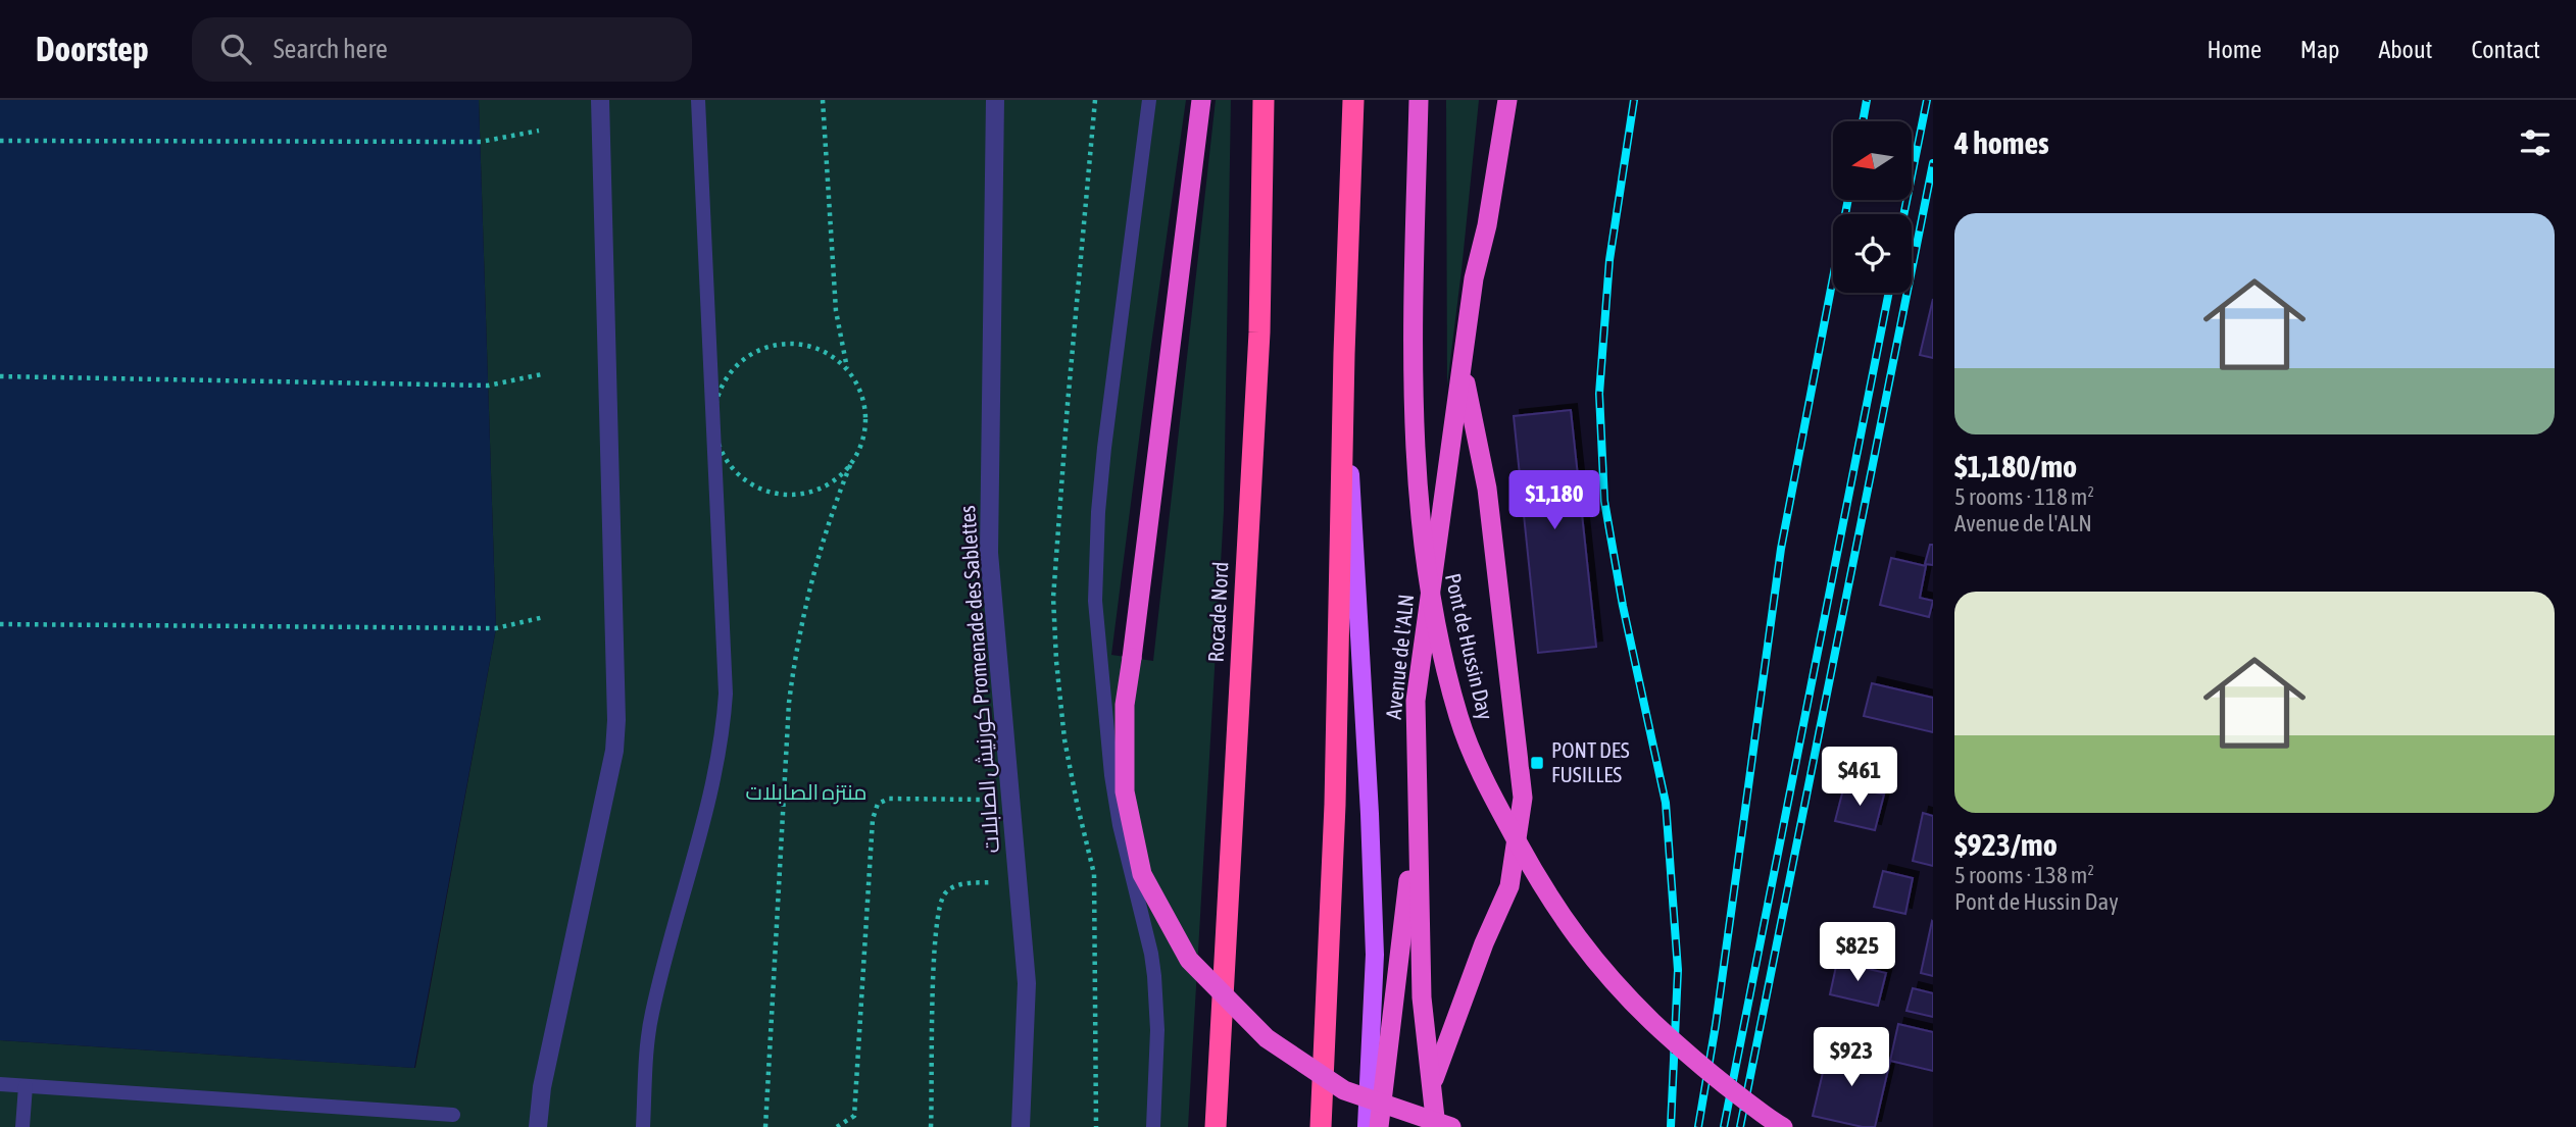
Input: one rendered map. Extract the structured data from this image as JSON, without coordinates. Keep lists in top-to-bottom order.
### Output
{
  "streets": {
    "highway": ["Rocade Nord", "Pont de Hussin Day", "Avenue de l'ALN"],
    "street": ["كورنيش الصابلات Promenade des Sablettes"]
  },
  "parks": ["منتزه الصابلات"],
  "places": {
    "transit": ["PONT DES FUSILLES"]
  },
  "north": "left",
  "page": {
    "header": "Doorstep",
    "search": "Search here",
    "nav": [
      "Home",
      "Map",
      "About",
      "Contact"
    ],
    "heading": "4 homes",
    "list": [
      {
        "name": "$1,180/mo",
        "note": "5 rooms · 118 m² · Avenue de l'ALN"
      },
      {
        "name": "$923/mo",
        "note": "5 rooms · 138 m² · Pont de Hussin Day"
      }
    ],
    "price": [
      "$1,180",
      "$461",
      "$825",
      "$923"
    ]
  }
}
